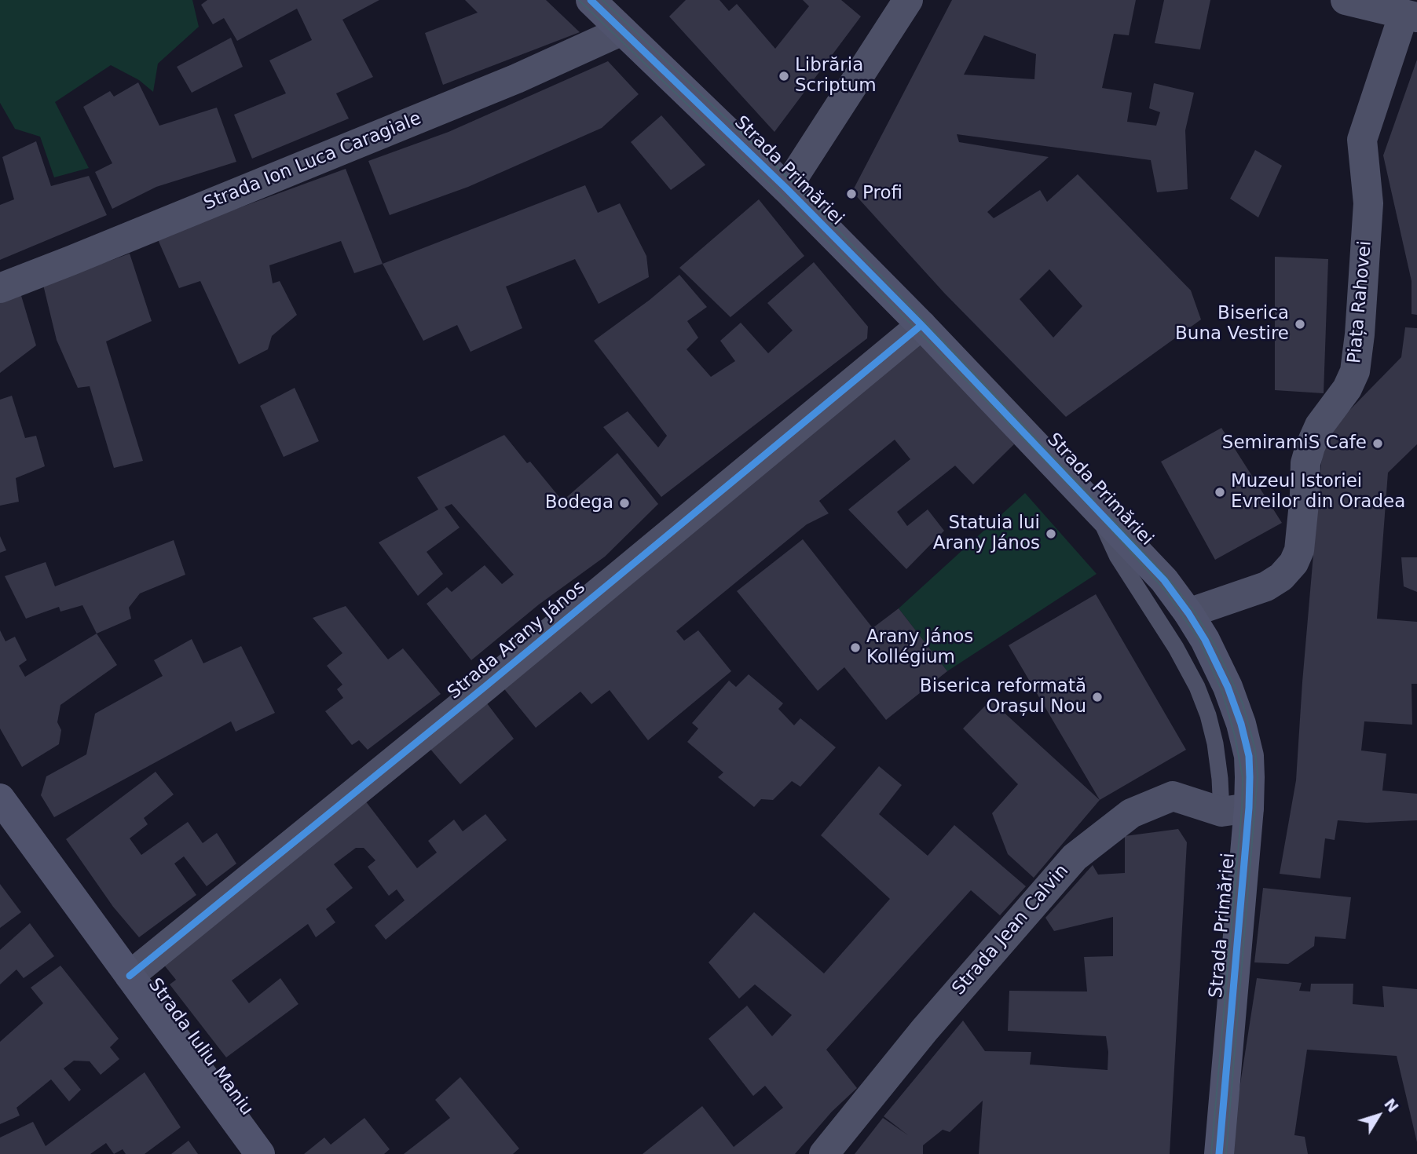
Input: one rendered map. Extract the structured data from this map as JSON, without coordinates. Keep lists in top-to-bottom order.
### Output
{
  "streets": {
    "street": [
      "Strada Ion Luca Caragiale",
      "Strada Primăriei",
      "Piața Rahovei",
      "Strada Arany János",
      "Strada Jean Calvin",
      "Strada Iuliu Maniu"
    ]
  },
  "crossings": [
    ["Strada Ion Luca Caragiale", "Strada Primăriei"],
    ["Strada Primăriei", "Piața Rahovei"],
    ["Strada Primăriei", "Strada Arany János"],
    ["Strada Primăriei", "Strada Jean Calvin"],
    ["Strada Arany János", "Strada Iuliu Maniu"]
  ],
  "places": [
    "Librăria Scriptum",
    "Profi",
    "Biserica Buna Vestire",
    "SemiramiS Cafe",
    "Muzeul Istoriei Evreilor din Oradea",
    "Bodega",
    "Statuia lui Arany János",
    "Arany János Kollégium",
    "Biserica reformată Orașul Nou"
  ],
  "north": "top right"
}
